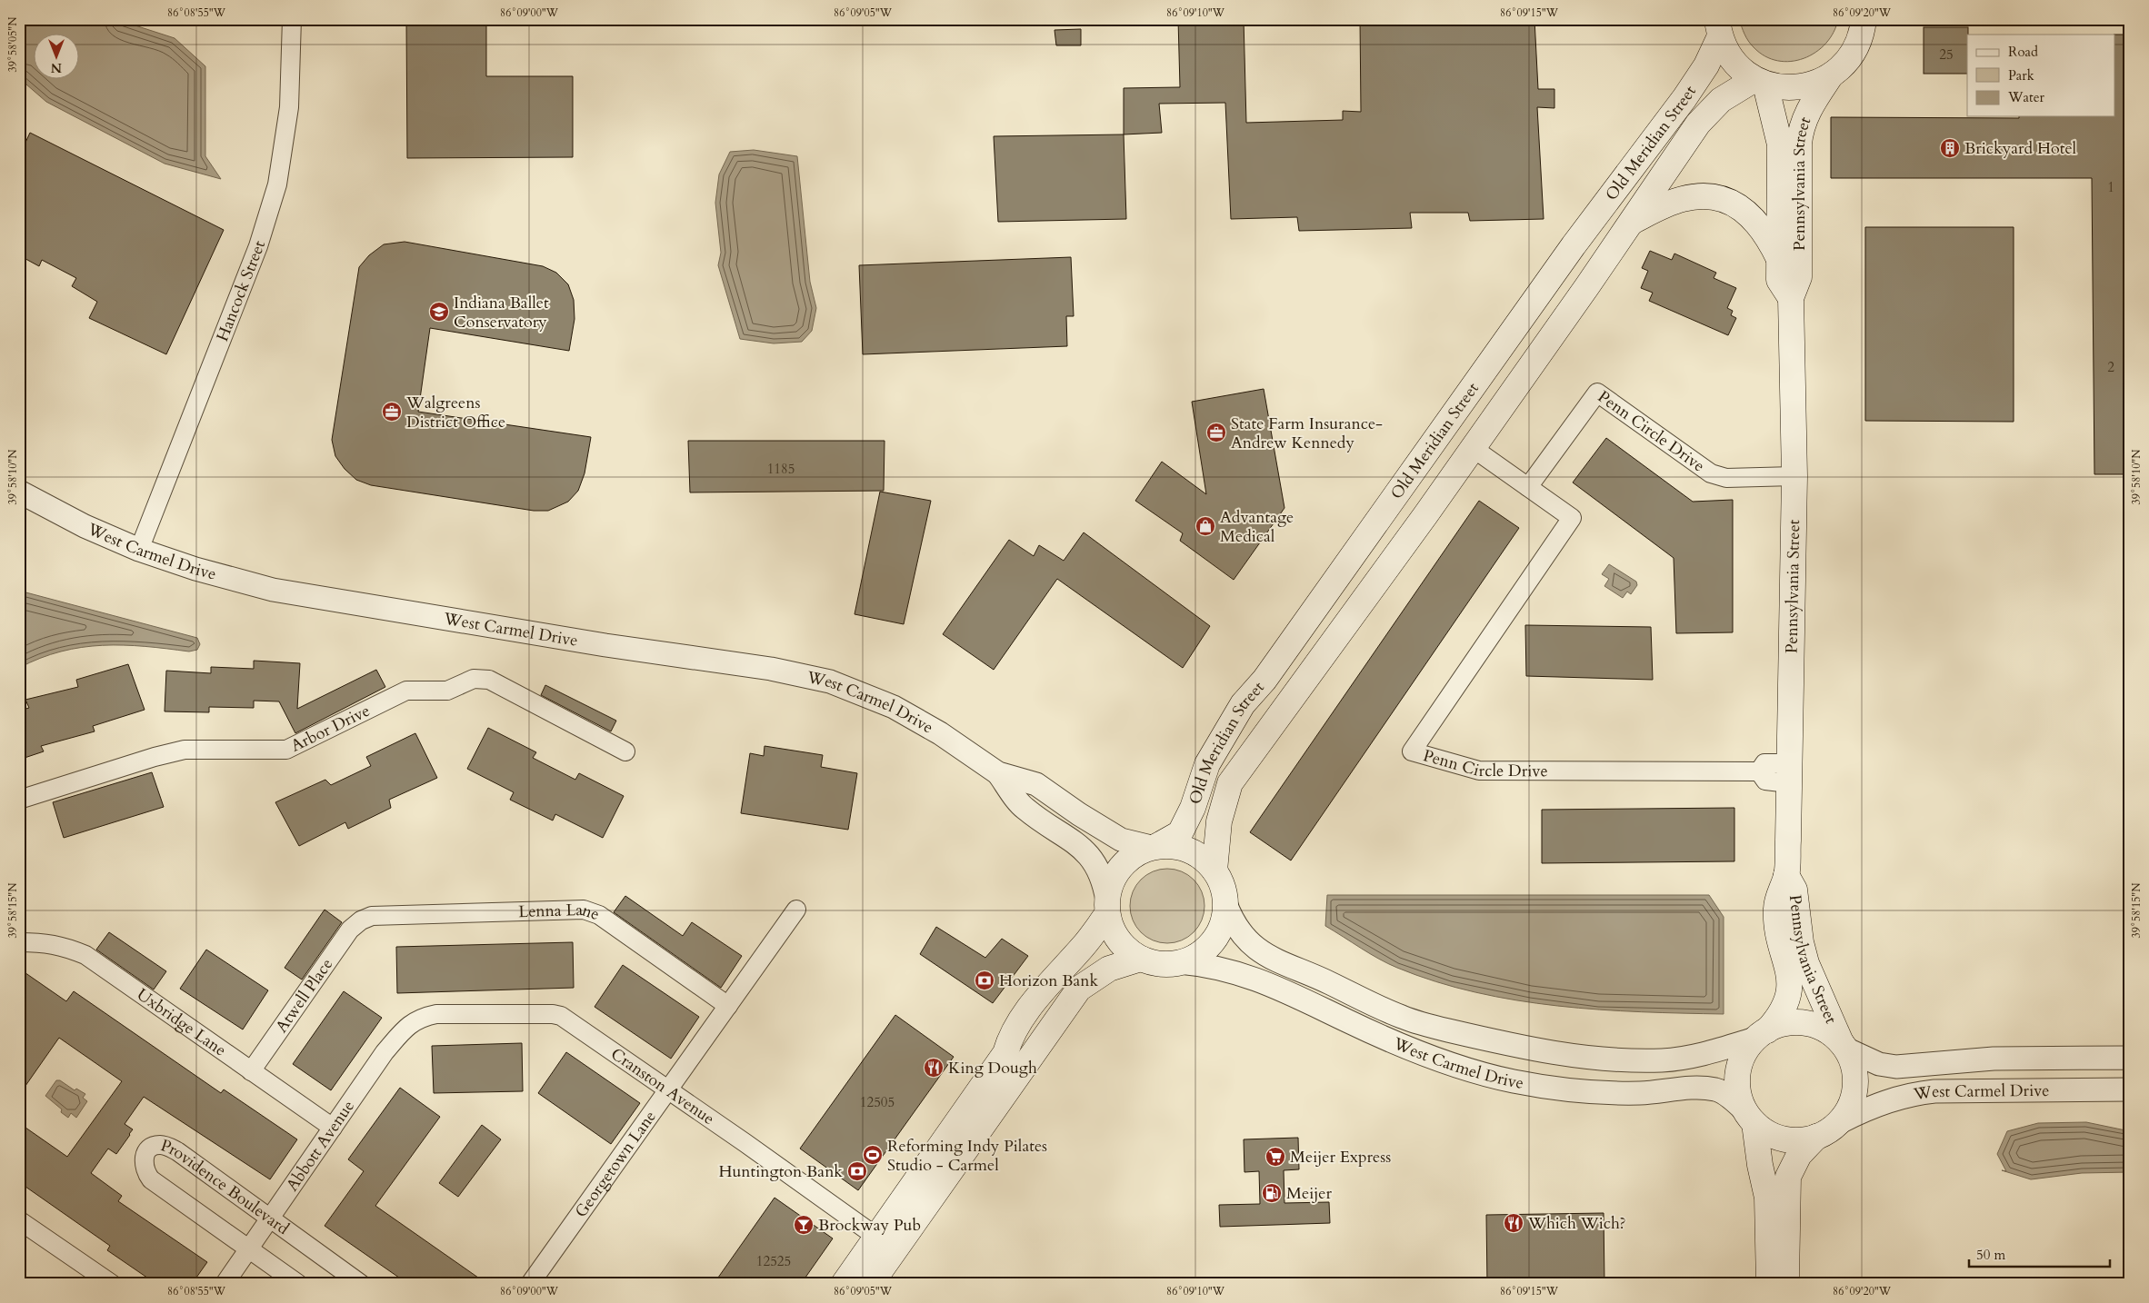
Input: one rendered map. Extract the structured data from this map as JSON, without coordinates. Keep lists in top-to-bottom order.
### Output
{
  "streets": {
    "main road": ["Old Meridian Street", "Pennsylvania Street"],
    "street": [
      "Hancock Street",
      "Penn Circle Drive",
      "West Carmel Drive",
      "Arbor Drive",
      "Lenna Lane",
      "Atwell Place",
      "Uxbridge Lane",
      "Cranston Avenue",
      "Abbott Avenue",
      "Georgetown Lane",
      "Providence Boulevard"
    ]
  },
  "crossings": [
    ["Old Meridian Street", "Pennsylvania Street"],
    ["Old Meridian Street", "Penn Circle Drive"],
    ["Old Meridian Street", "West Carmel Drive"],
    ["Pennsylvania Street", "Penn Circle Drive"],
    ["Pennsylvania Street", "West Carmel Drive"],
    ["Hancock Street", "West Carmel Drive"],
    ["Lenna Lane", "Atwell Place"],
    ["Lenna Lane", "Georgetown Lane"],
    ["Atwell Place", "Uxbridge Lane"],
    ["Uxbridge Lane", "Abbott Avenue"],
    ["Cranston Avenue", "Abbott Avenue"],
    ["Cranston Avenue", "Georgetown Lane"],
    ["Abbott Avenue", "Providence Boulevard"]
  ],
  "places": {
    "building": ["Brickyard Hotel"],
    "school or university": ["Indiana Ballet Conservatory"],
    "office": ["Walgreens District Office", "State Farm Insurance- Andrew Kennedy"],
    "shop": ["Advantage Medical"],
    "bank": ["Horizon Bank", "Huntington Bank"],
    "restaurant": ["King Dough", "Which Wich?"],
    "sports": ["Reforming Indy Pilates Studio - Carmel"],
    "supermarket": ["Meijer Express"],
    "fuel station": ["Meijer"],
    "bar": ["Brockway Pub"]
  },
  "house_numbers": [
    "25",
    "1",
    "2",
    "1185",
    "12505",
    "12525"
  ],
  "legend": ["Road", "Park", "Water"],
  "scale_bar": "50 m",
  "north": "bottom",
  "coordinates": [
    "86°08'55\"W",
    "86°09'00\"W",
    "86°09'05\"W",
    "86°09'10\"W",
    "86°09'15\"W",
    "86°09'20\"W",
    "39°58'05\"N",
    "39°58'10\"N",
    "39°58'15\"N"
  ]
}
